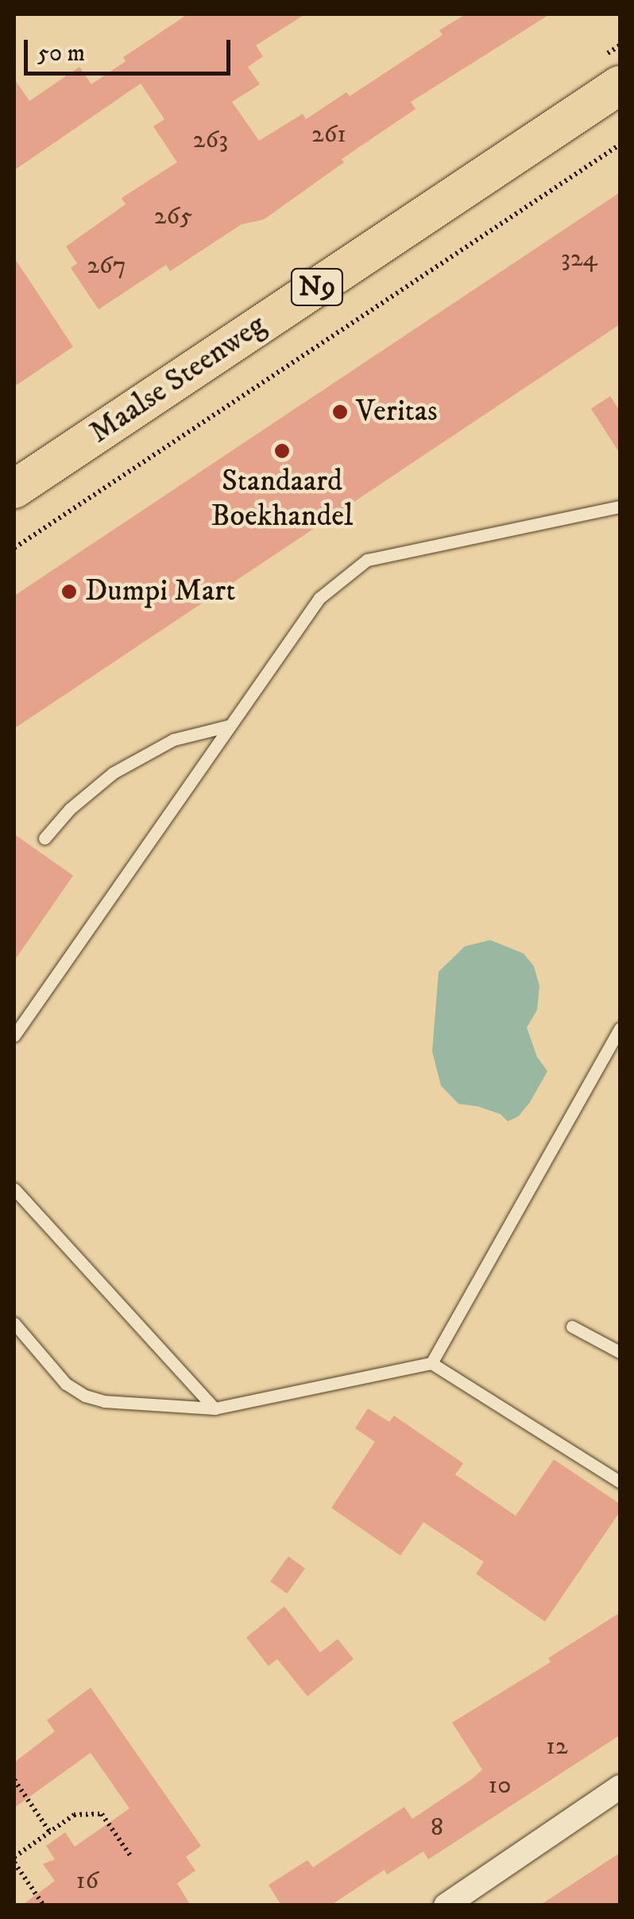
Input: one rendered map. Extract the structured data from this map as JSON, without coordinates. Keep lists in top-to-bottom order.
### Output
{
  "streets": {
    "main road": ["N9", "Maalse Steenweg"]
  },
  "places": ["Veritas", "Standaard Boekhandel", "Dumpi Mart"],
  "house_numbers": [
    "261",
    "263",
    "265",
    "324",
    "267",
    "12",
    "10",
    "8",
    "16"
  ],
  "scale_bar": "50 m"
}
